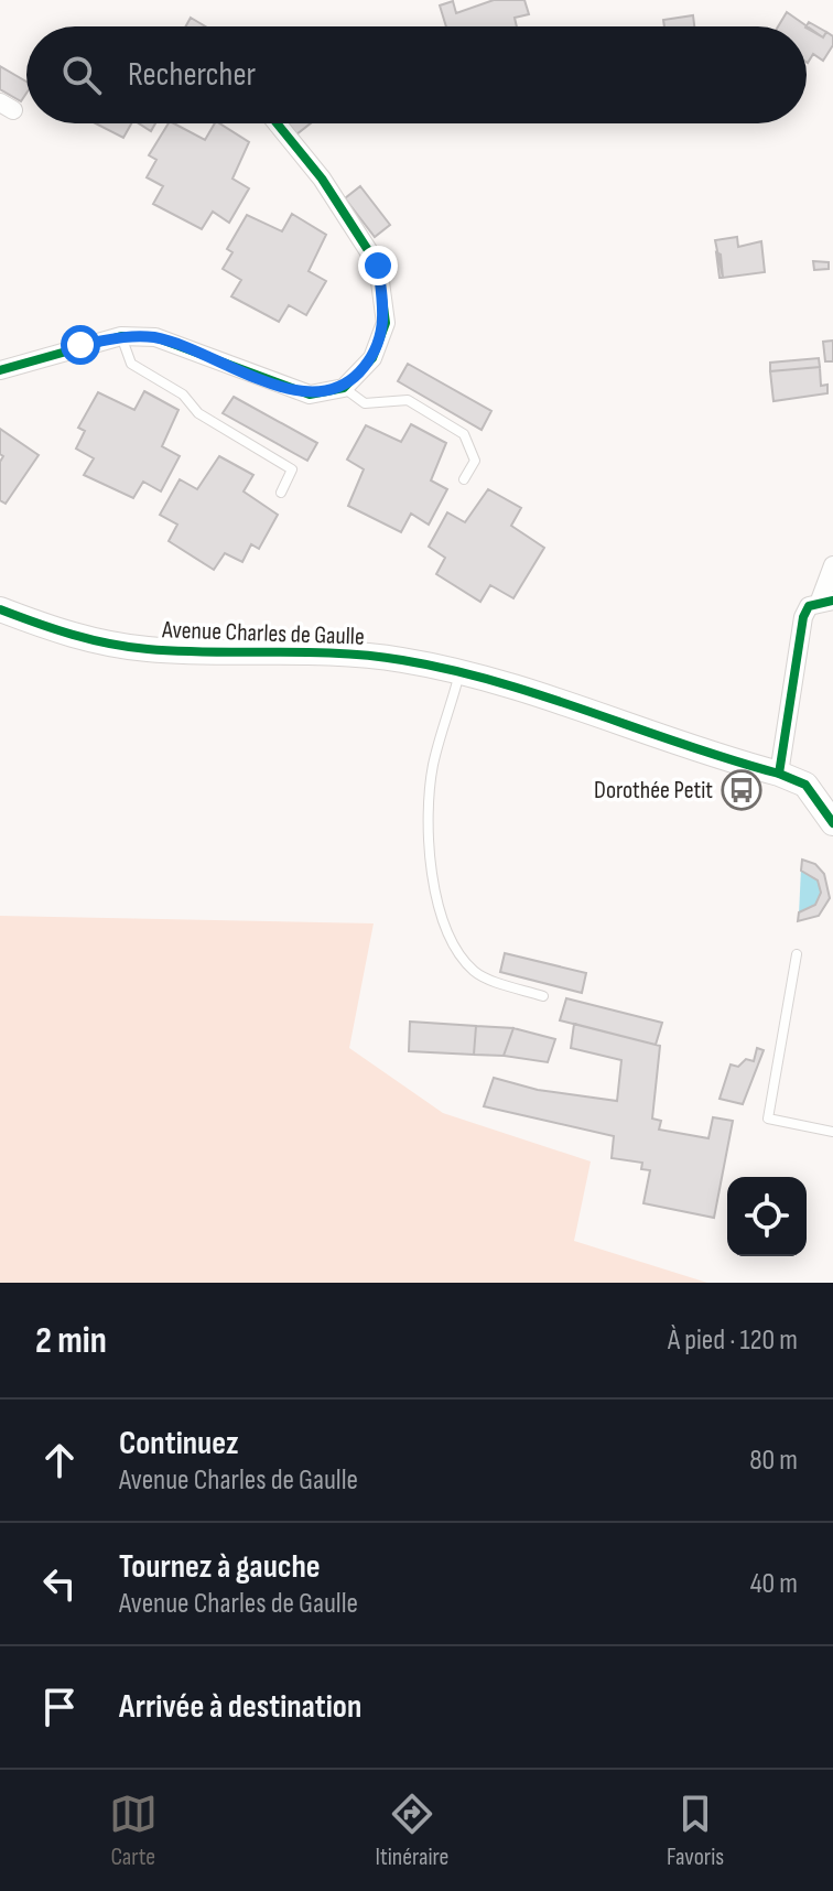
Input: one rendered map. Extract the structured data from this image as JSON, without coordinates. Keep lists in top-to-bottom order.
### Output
{
  "streets": {
    "street": ["Avenue Charles de Gaulle"]
  },
  "places": {
    "bus stop": ["Dorothée Petit"]
  },
  "page": {
    "search": "Rechercher",
    "heading": ["2 min", "À pied · 120 m"],
    "list": [
      ["Continuez", "Avenue Charles de Gaulle", "80 m"],
      ["Tournez à gauche", "Avenue Charles de Gaulle", "40 m"],
      "Arrivée à destination"
    ],
    "nav": ["Carte", "Itinéraire", "Favoris"]
  }
}
